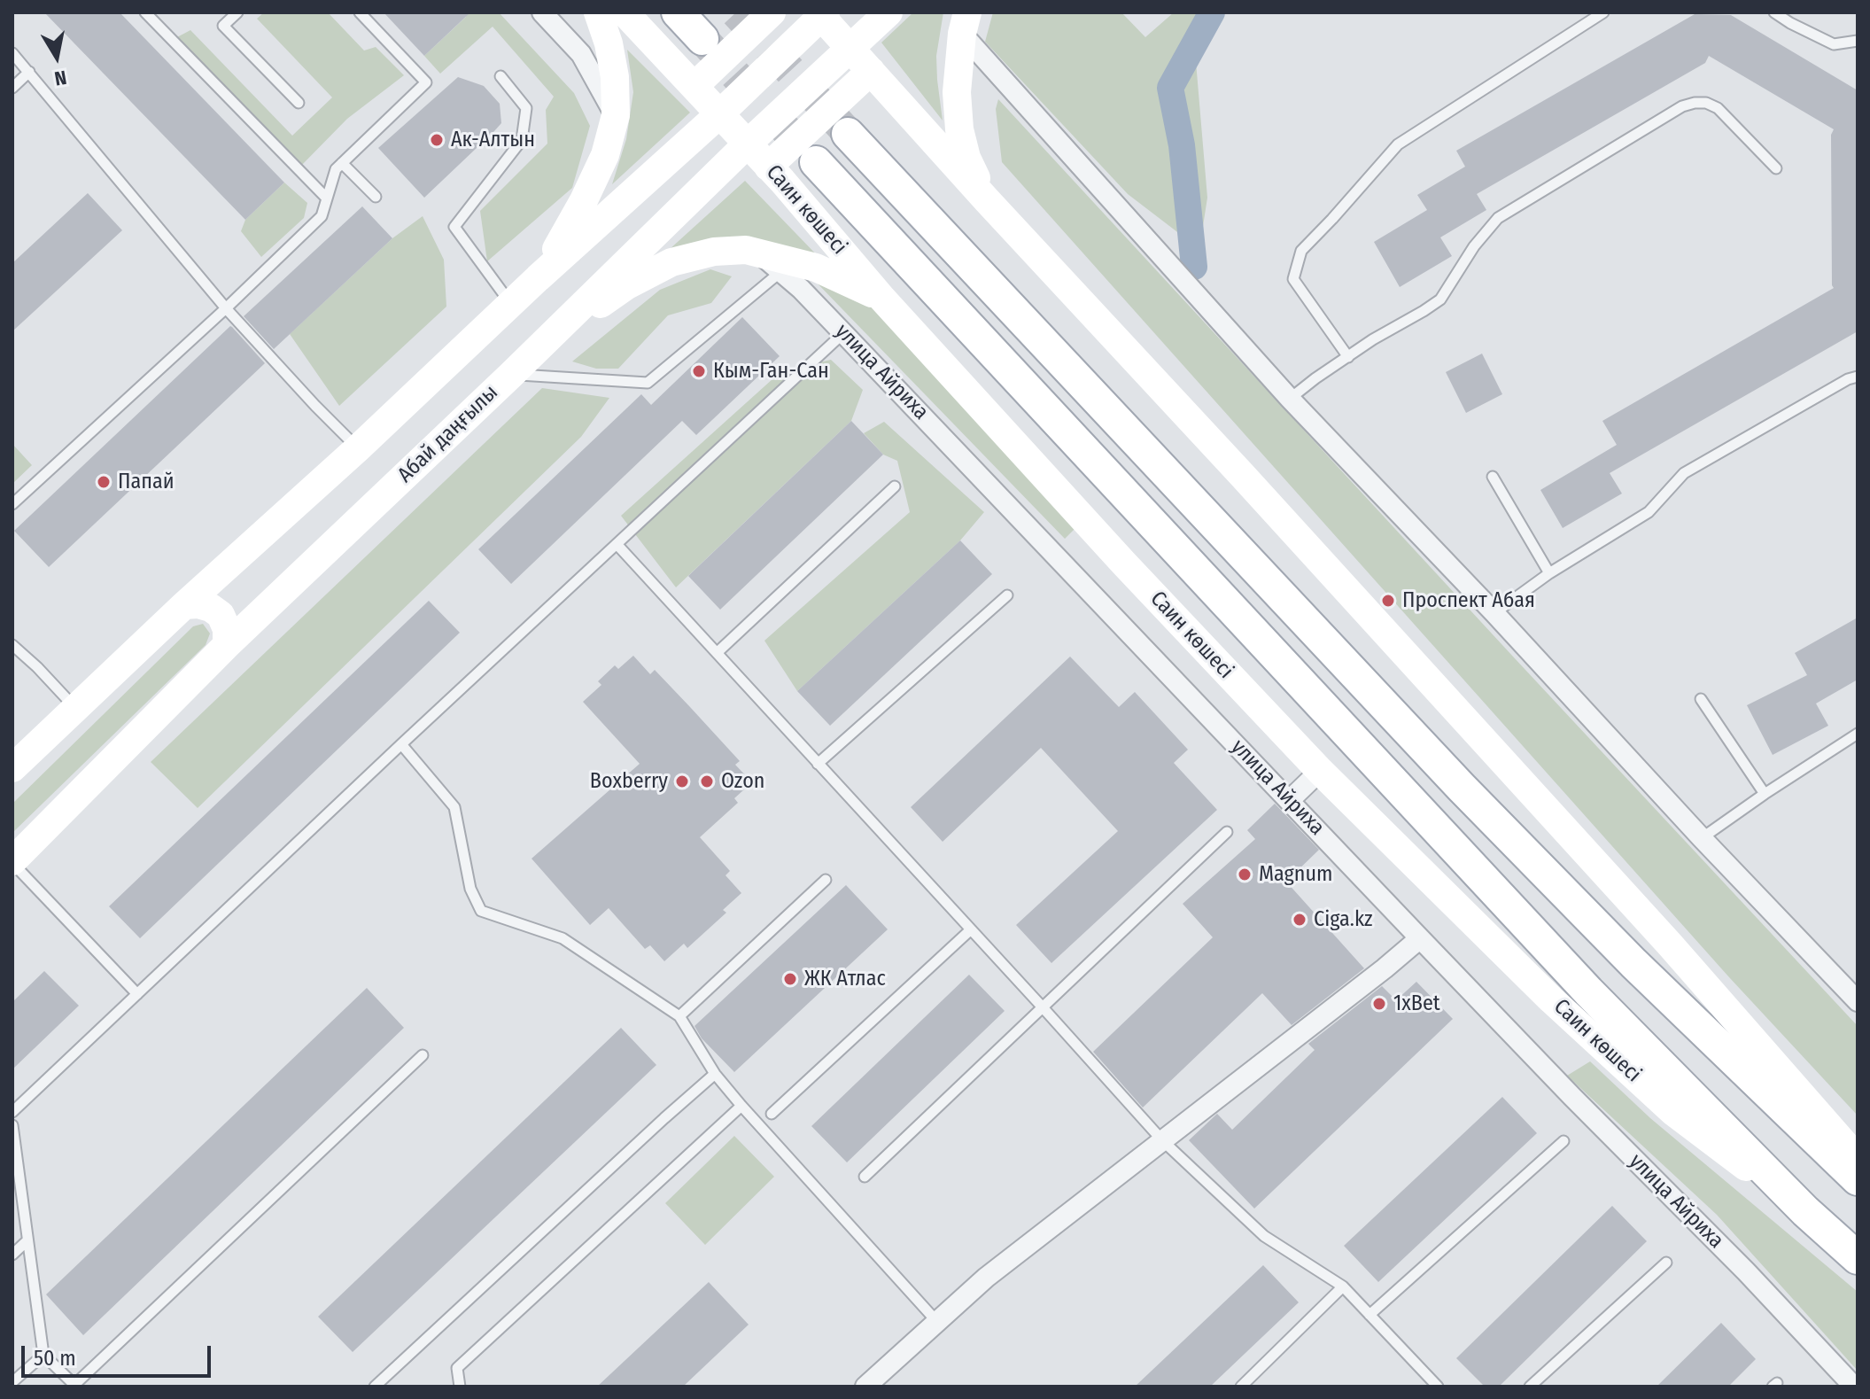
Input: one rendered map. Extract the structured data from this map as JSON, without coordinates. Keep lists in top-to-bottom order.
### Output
{
  "streets": {
    "main road": ["Саин көшесі", "Абай даңғылы"],
    "street": ["улица Айриха"]
  },
  "crossings": [
    ["Саин көшесі", "Абай даңғылы"]
  ],
  "places": [
    "Ак-Алтын",
    "Кым-Ган-Сан",
    "Папай",
    "Проспект Абая",
    "Boxberry",
    "Ozon",
    "Magnum",
    "Ciga.kz",
    "ЖК Атлас",
    "1xBet"
  ],
  "scale_bar": "50 m",
  "north": "bottom"
}
